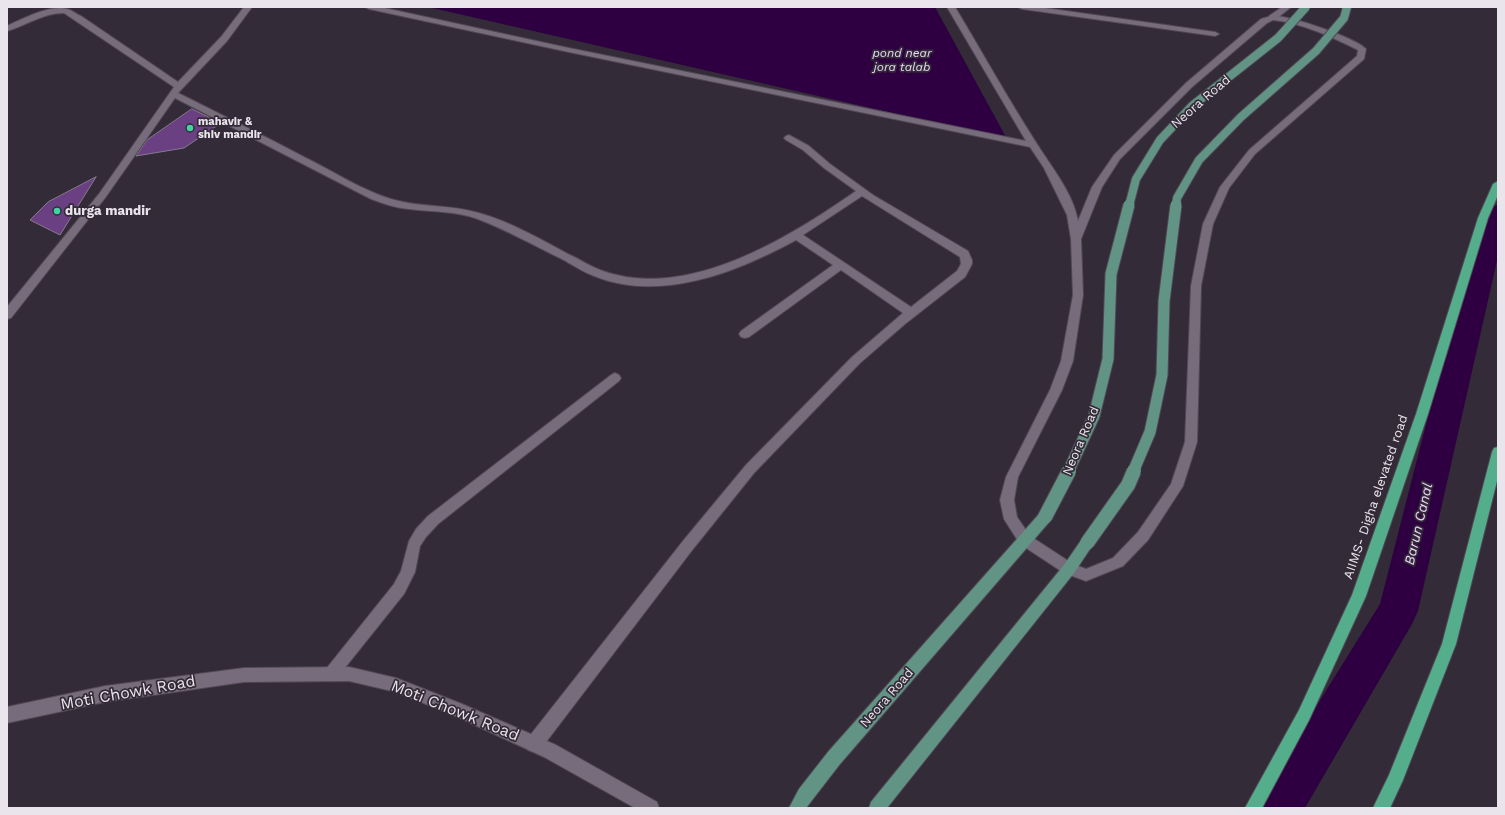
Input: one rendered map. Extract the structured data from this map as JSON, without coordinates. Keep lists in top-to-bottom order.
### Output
{
  "streets": {
    "highway": ["AIIMS- Digha elevated road"],
    "main road": ["Neora Road"],
    "street": ["Moti Chowk Road"]
  },
  "water": ["pond near jora talab", "Barun Canal"],
  "places": ["mahavir & shiv mandir", "durga mandir"]
}
